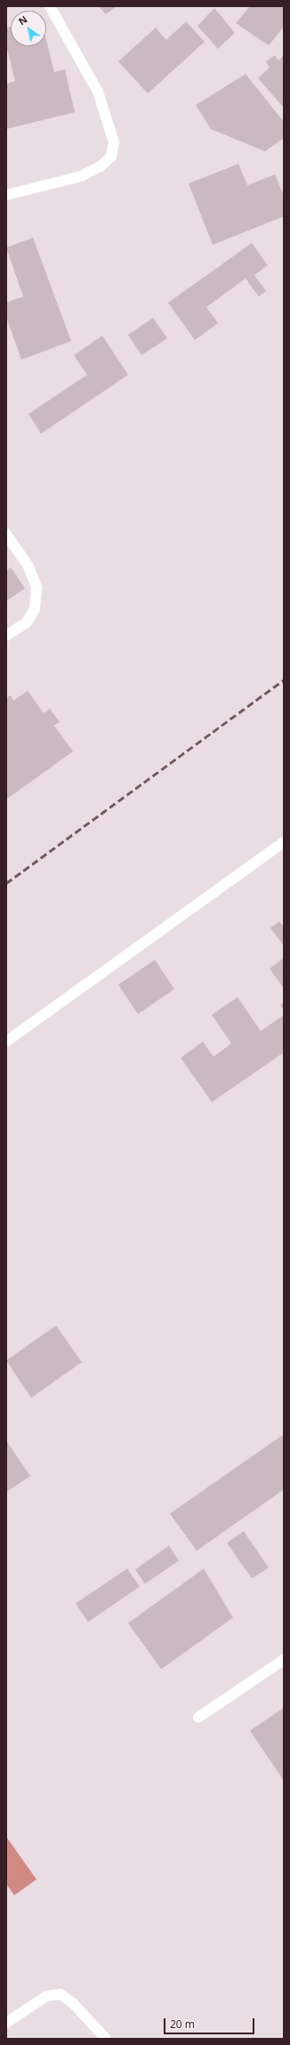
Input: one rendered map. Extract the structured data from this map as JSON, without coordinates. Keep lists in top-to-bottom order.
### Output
{
  "scale_bar": "20 m",
  "north": "top left"
}
